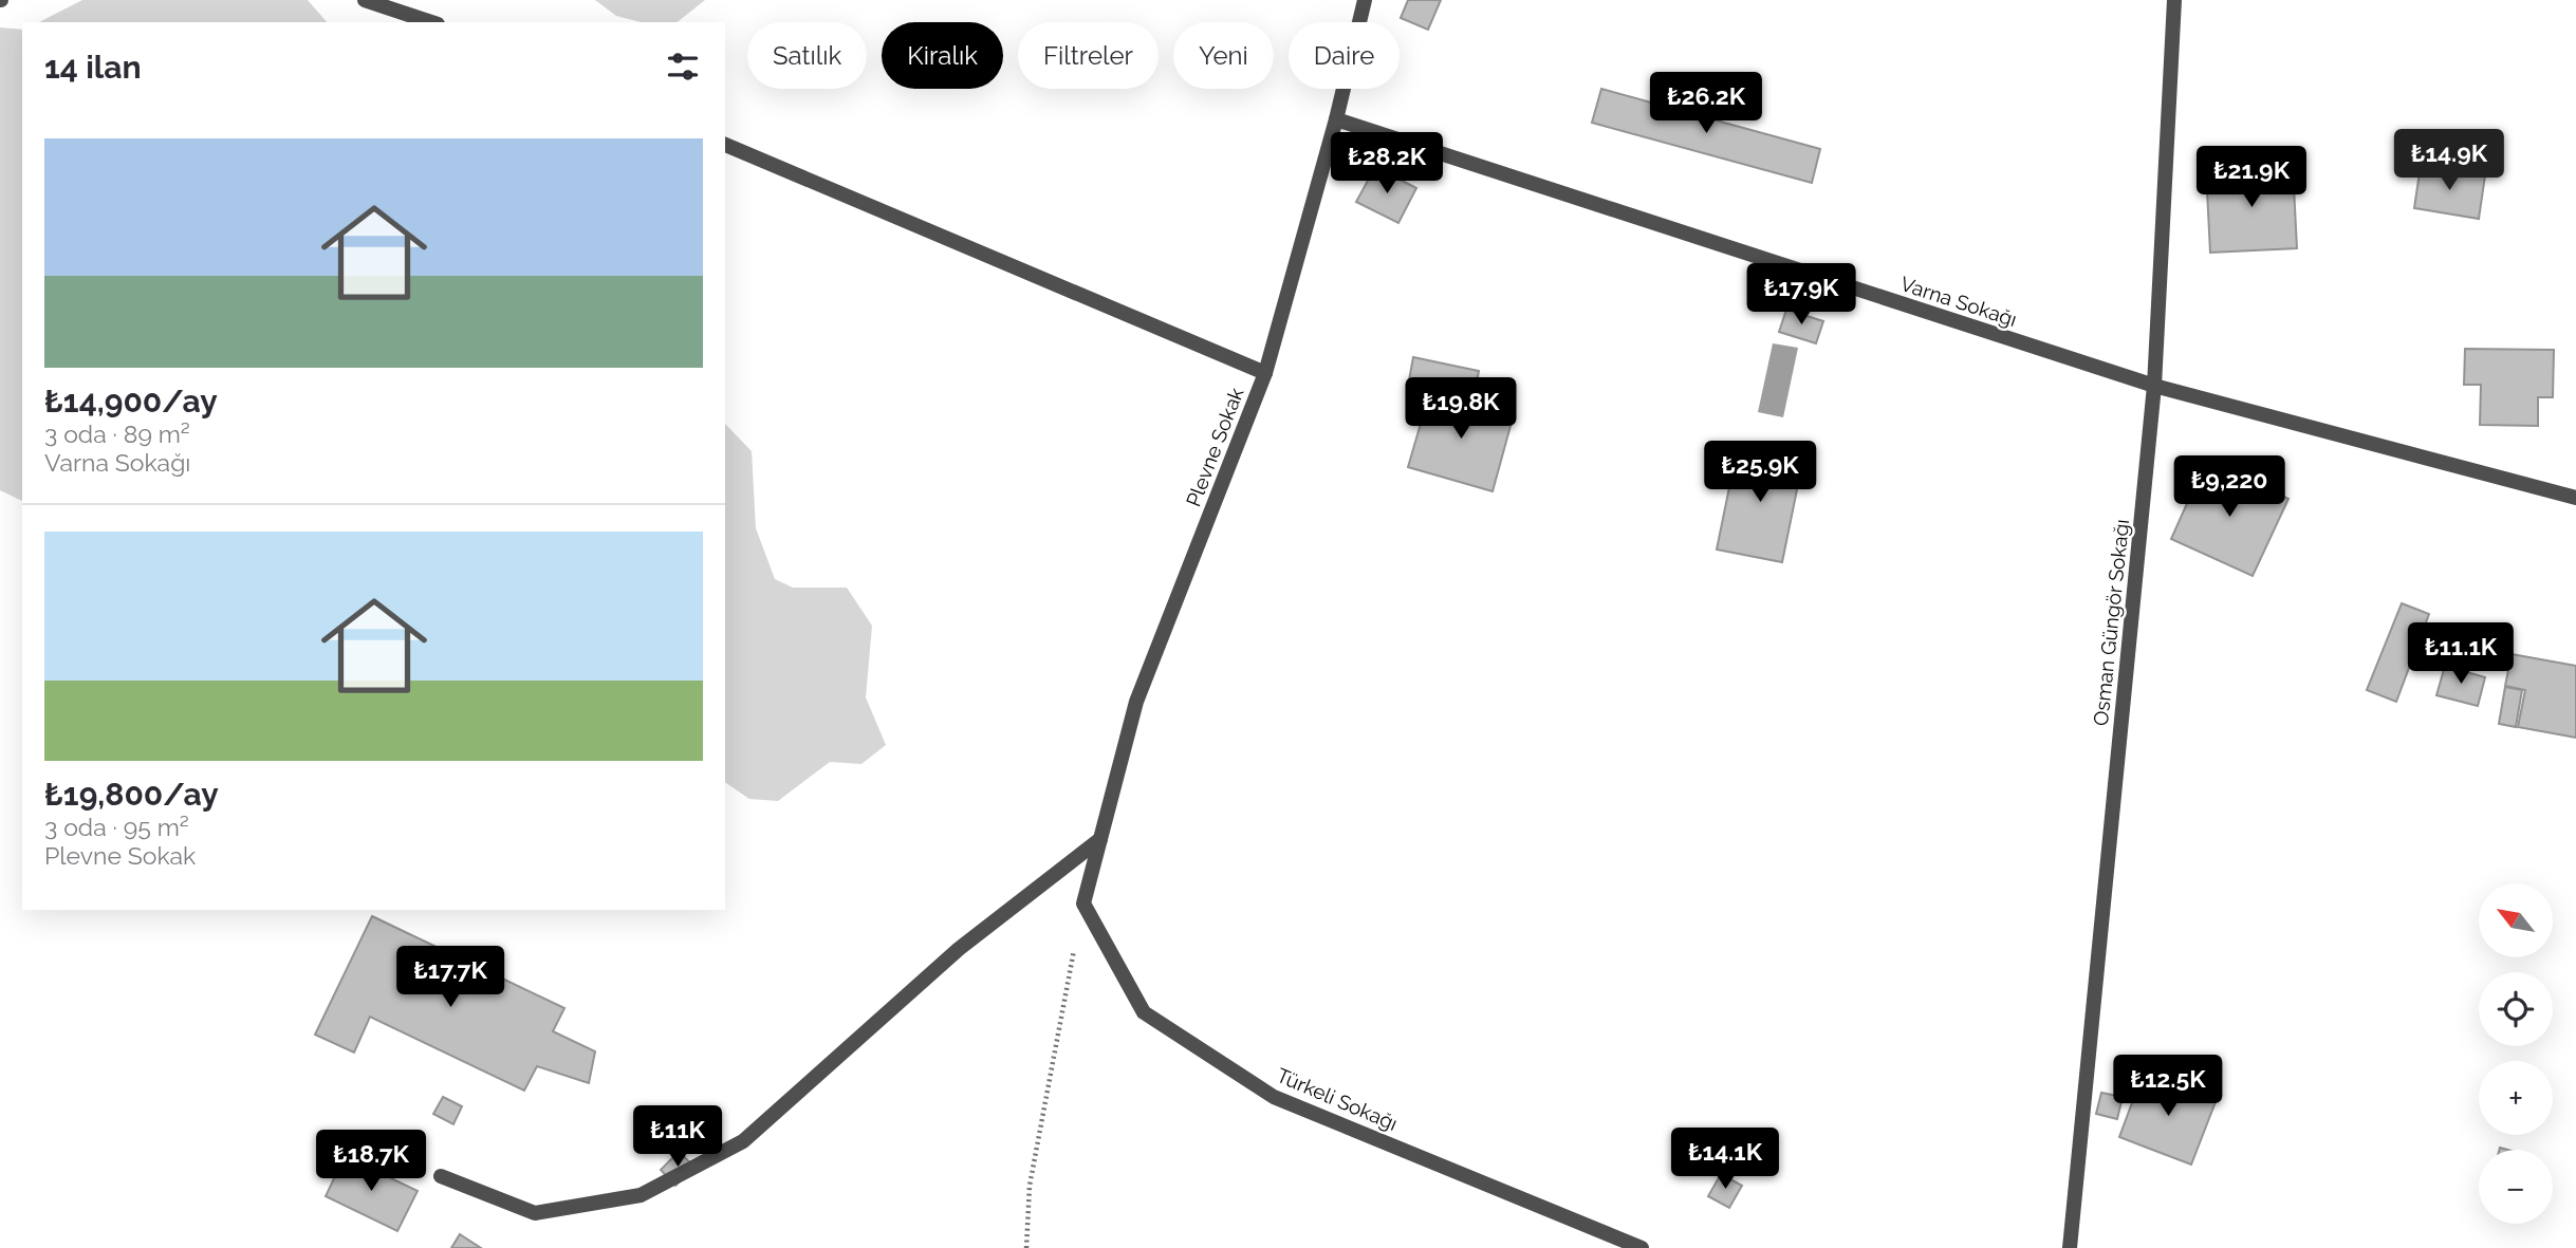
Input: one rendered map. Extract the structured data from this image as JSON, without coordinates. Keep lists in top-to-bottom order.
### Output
{
  "streets": {
    "street": [
      "Varna Sokağı",
      "Plevne Sokak",
      "Osman Güngör Sokağı",
      "Türkeli Sokağı"
    ]
  },
  "crossings": [
    ["Varna Sokağı", "Plevne Sokak"],
    ["Varna Sokağı", "Osman Güngör Sokağı"],
    ["Plevne Sokak", "Türkeli Sokağı"]
  ],
  "north": "top left",
  "page": {
    "chip": [
      "Satılık",
      "Kiralık",
      "Filtreler",
      "Yeni",
      "Daire"
    ],
    "heading": "14 ilan",
    "price": [
      "₺26.2K",
      "₺14.9K",
      "₺28.2K",
      "₺21.9K",
      "₺17.9K",
      "₺19.8K",
      "₺25.9K",
      "₺9,220",
      "₺11.1K",
      "₺17.7K",
      "₺12.5K",
      "₺11K",
      "₺14.1K",
      "₺18.7K"
    ],
    "list": [
      {
        "name": "₺14,900/ay",
        "note": "3 oda · 89 m² · Varna Sokağı"
      },
      {
        "name": "₺19,800/ay",
        "note": "3 oda · 95 m² · Plevne Sokak"
      }
    ],
    "map_buttons": ["+", "−"]
  }
}
